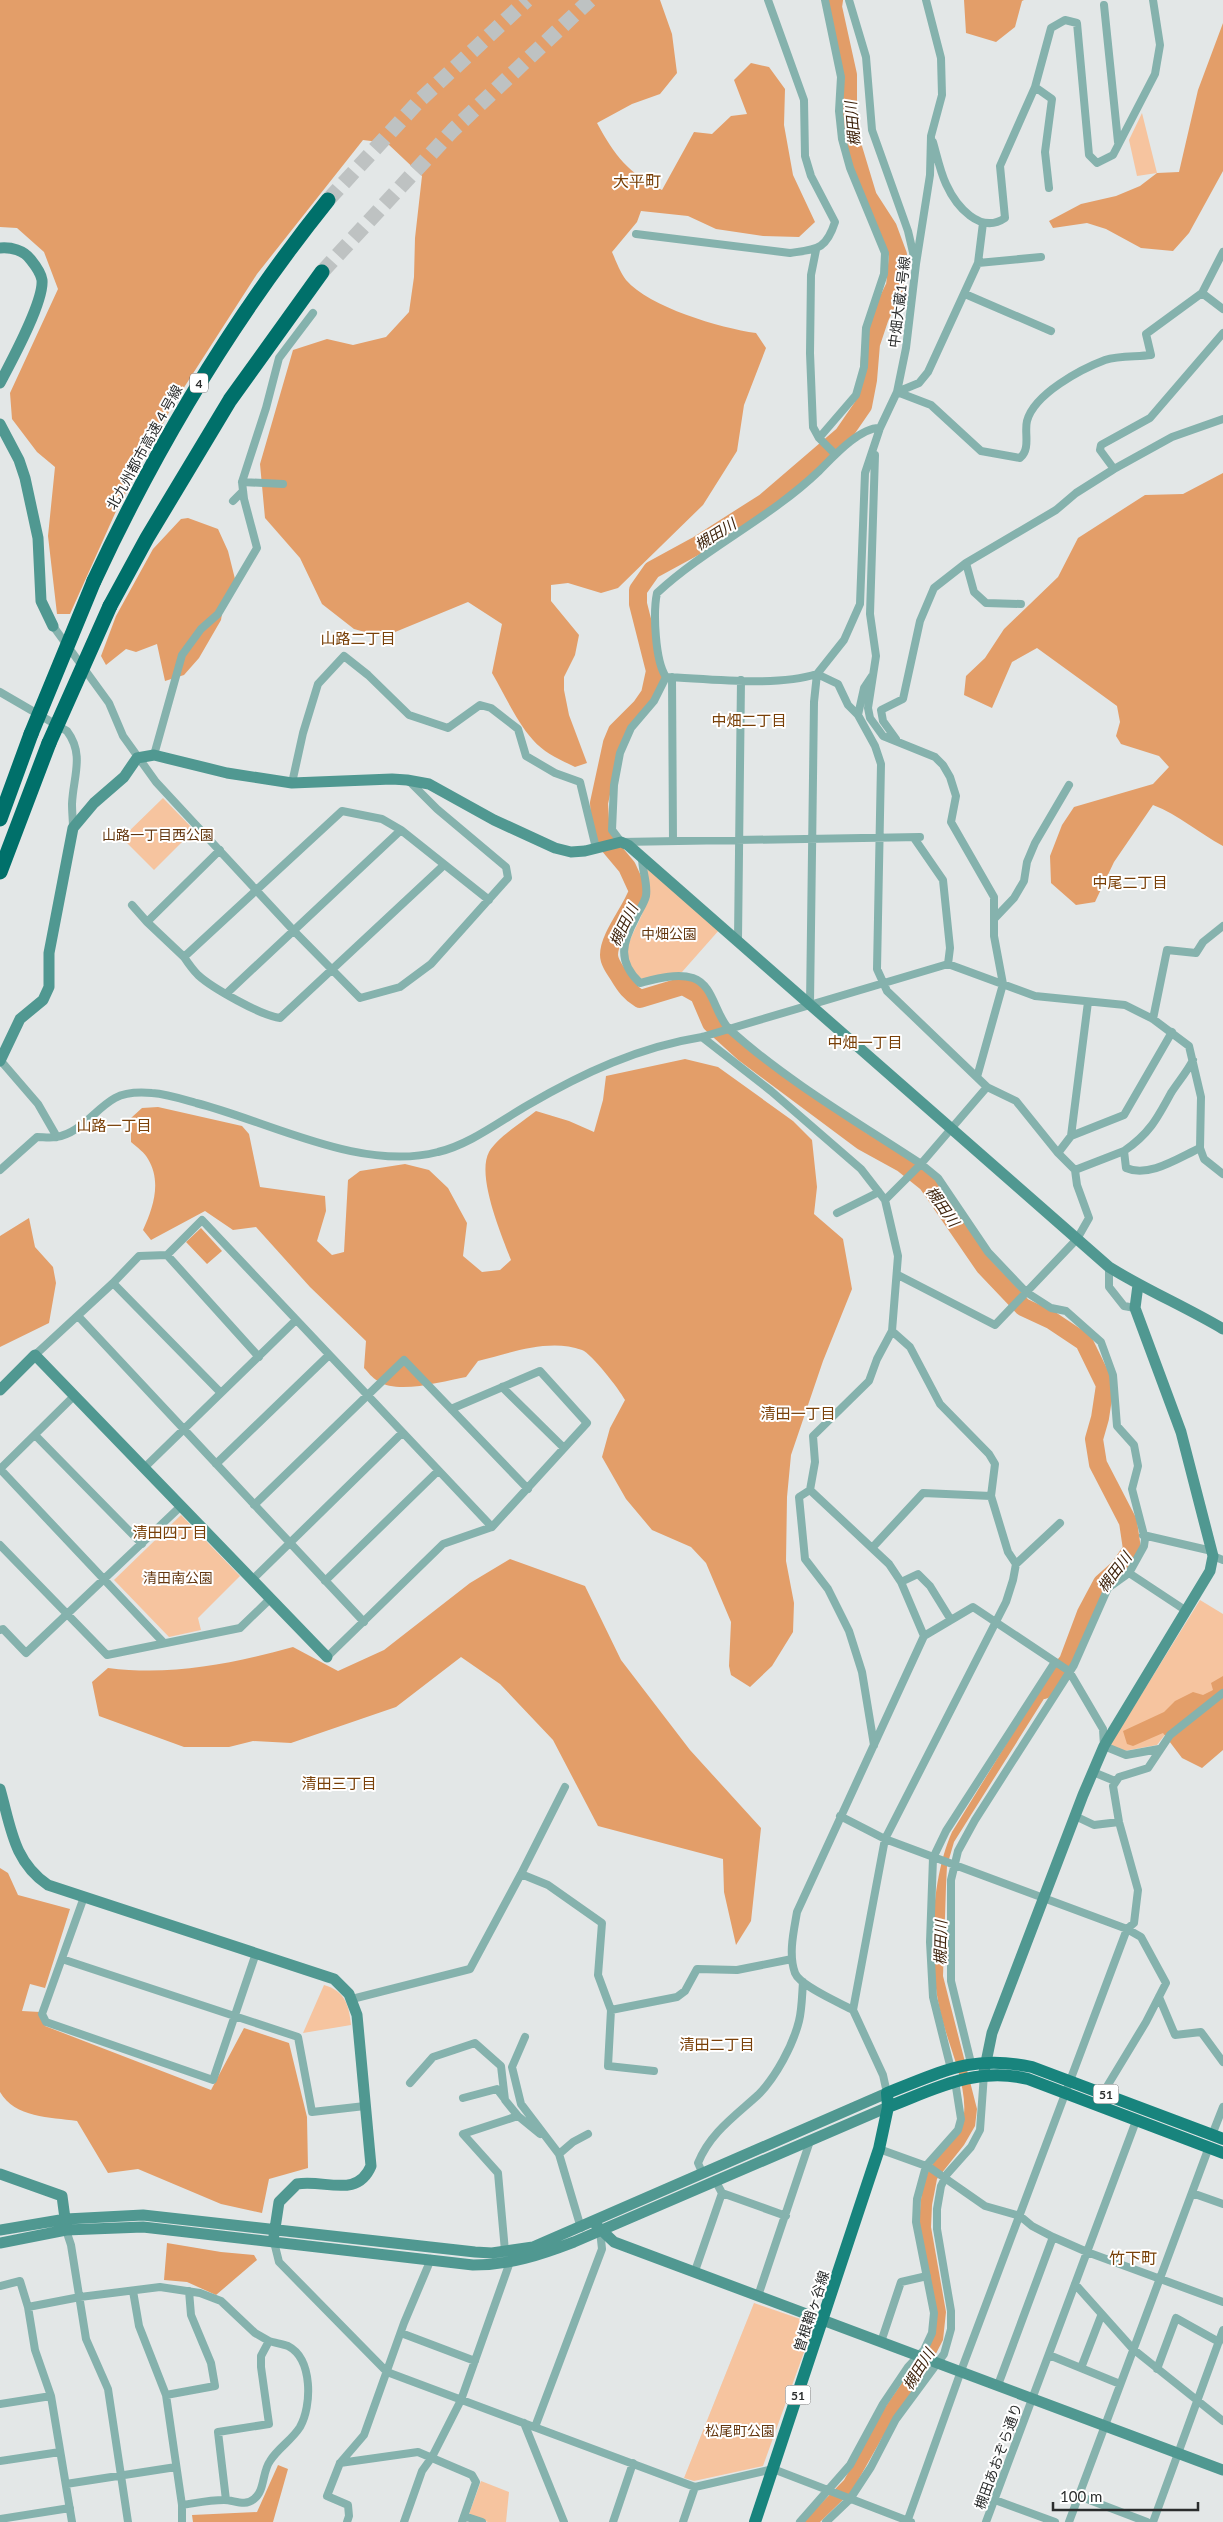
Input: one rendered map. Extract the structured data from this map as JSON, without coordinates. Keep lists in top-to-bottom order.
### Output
{
  "streets": {
    "highway": ["4", "北九州都市高速４号線"],
    "main road": ["51", "曽根鞘ヶ谷線"],
    "street": ["中畑大蔵1号線", "槻田あおぞら通り"]
  },
  "crossings": [
    ["51", "曽根鞘ヶ谷線"],
    ["51", "槻田あおぞら通り"]
  ],
  "districts": [
    "大平町",
    "山路二丁目",
    "中畑二丁目",
    "中尾二丁目",
    "中畑一丁目",
    "山路一丁目",
    "清田一丁目",
    "清田四丁目",
    "清田三丁目",
    "清田二丁目",
    "竹下町"
  ],
  "water": ["槻田川"],
  "parks": [
    "山路一丁目西公園",
    "中畑公園",
    "清田南公園",
    "松尾町公園"
  ],
  "scale_bar": "100 m"
}
